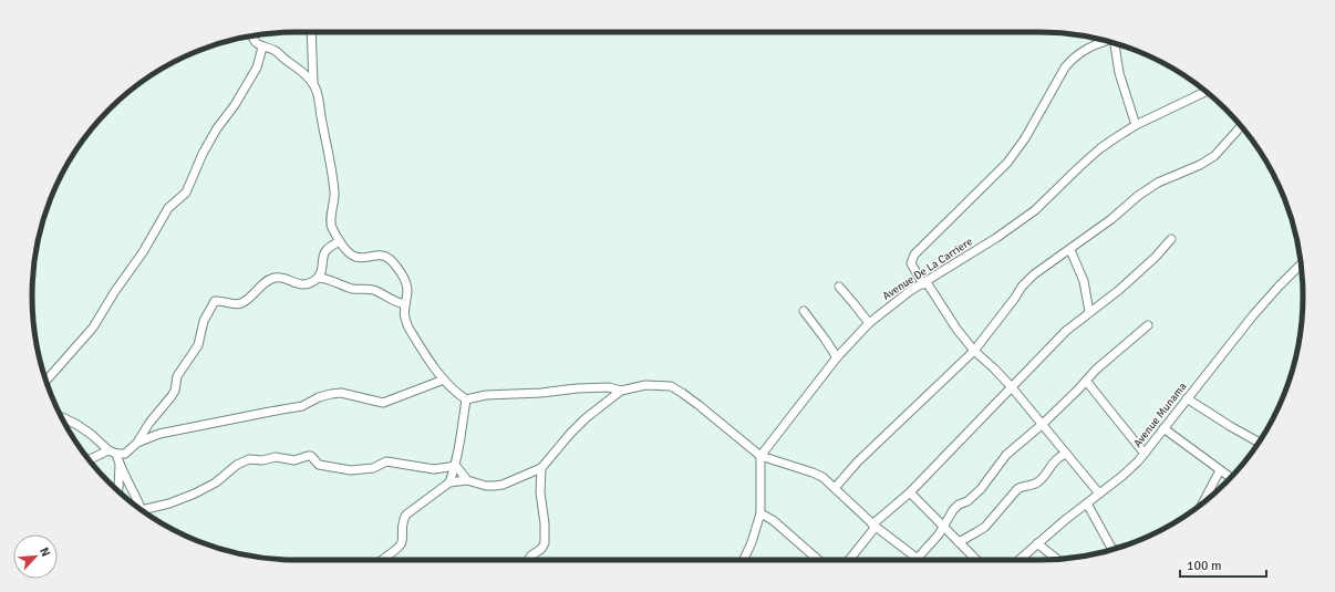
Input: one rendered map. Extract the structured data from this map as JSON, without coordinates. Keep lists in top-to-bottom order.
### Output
{
  "streets": {
    "street": ["Avenue De La Carriere", "Avenue Munama"]
  },
  "scale_bar": "100 m",
  "north": "top right"
}
